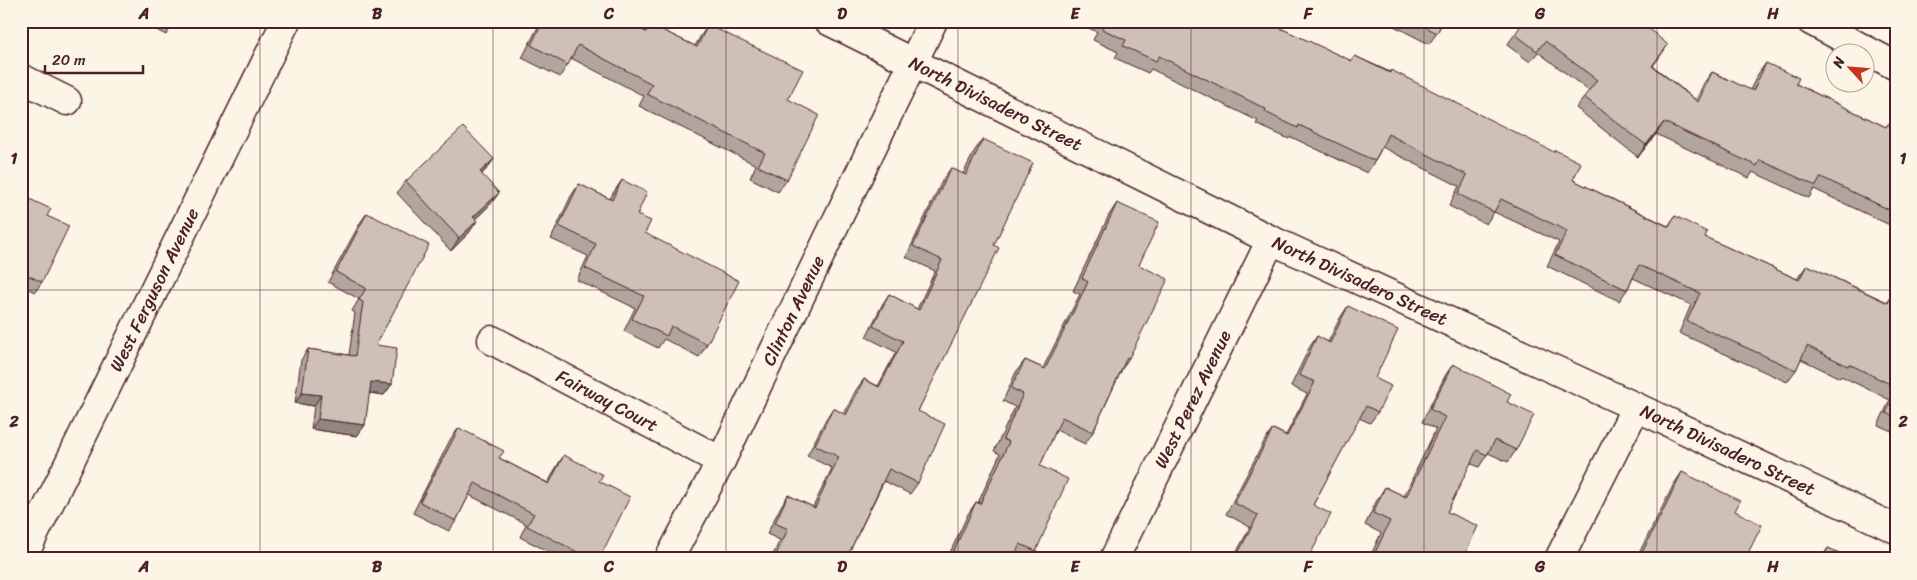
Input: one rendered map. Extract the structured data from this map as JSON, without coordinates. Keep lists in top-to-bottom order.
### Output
{
  "streets": {
    "street": [
      "North Divisadero Street",
      "West Ferguson Avenue",
      "Clinton Avenue",
      "West Perez Avenue",
      "Fairway Court"
    ]
  },
  "crossings": [
    ["North Divisadero Street", "Clinton Avenue"],
    ["North Divisadero Street", "West Perez Avenue"],
    ["Clinton Avenue", "Fairway Court"]
  ],
  "scale_bar": "20 m",
  "north": "top left",
  "grid": {
    "columns": [
      "A",
      "B",
      "C",
      "D",
      "E",
      "F",
      "G",
      "H"
    ],
    "rows": ["1", "2"]
  }
}
